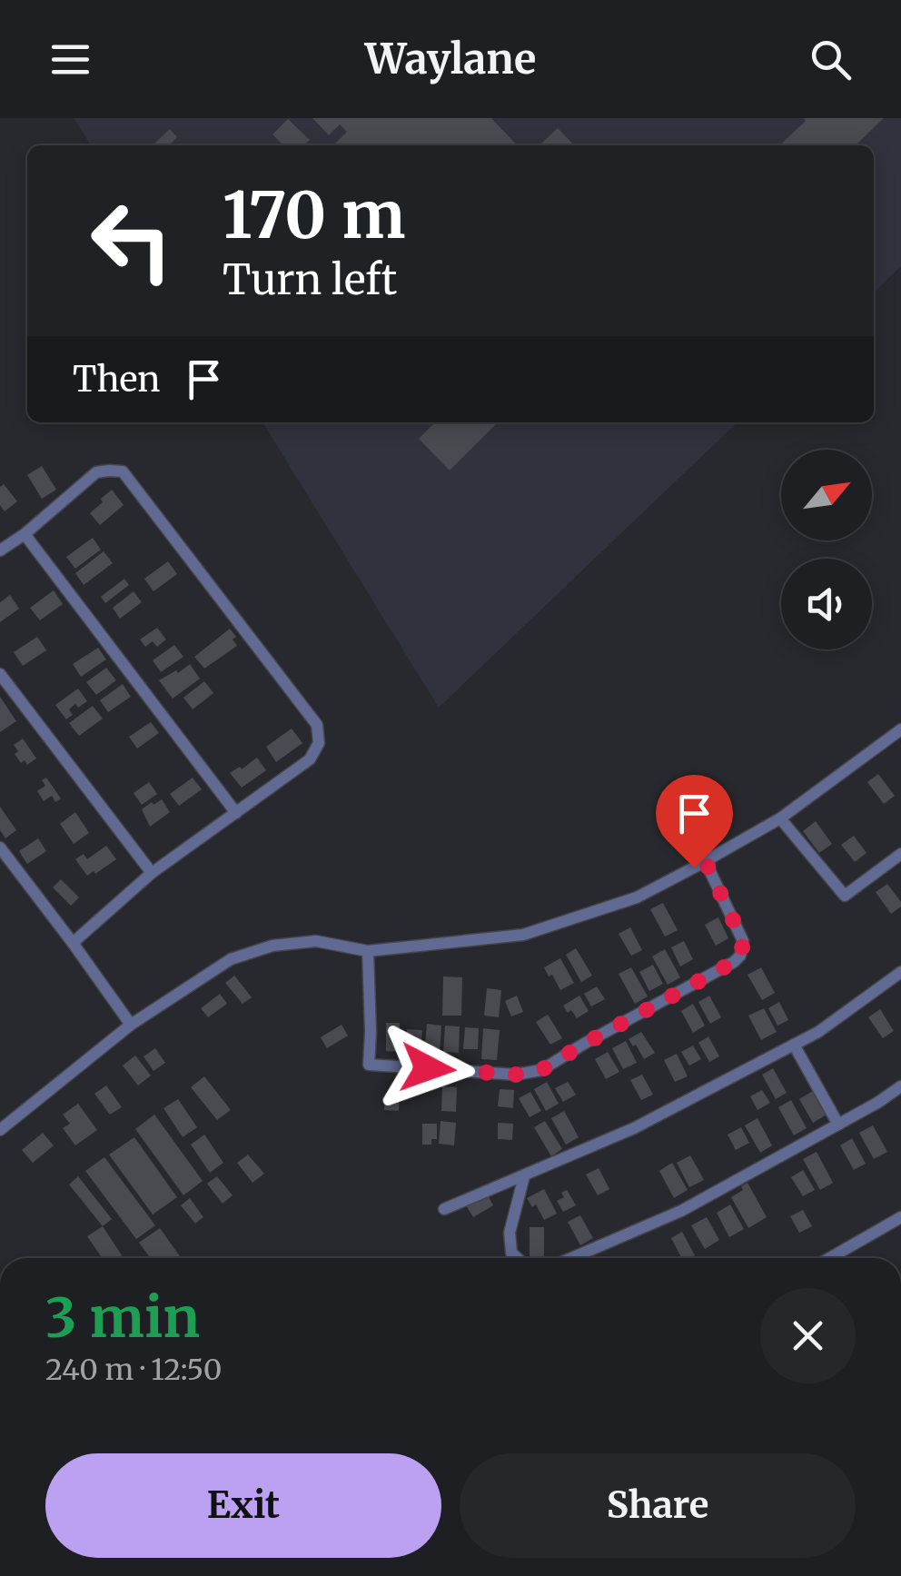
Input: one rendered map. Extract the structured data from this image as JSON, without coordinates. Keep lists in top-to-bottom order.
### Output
{
  "north": "top right",
  "page": {
    "header": "Waylane",
    "turn": ["170 m", "Turn left"],
    "then": "Then",
    "heading": ["3 min", "240 m · 12:50"],
    "buttons": ["Exit", "Share"]
  }
}
